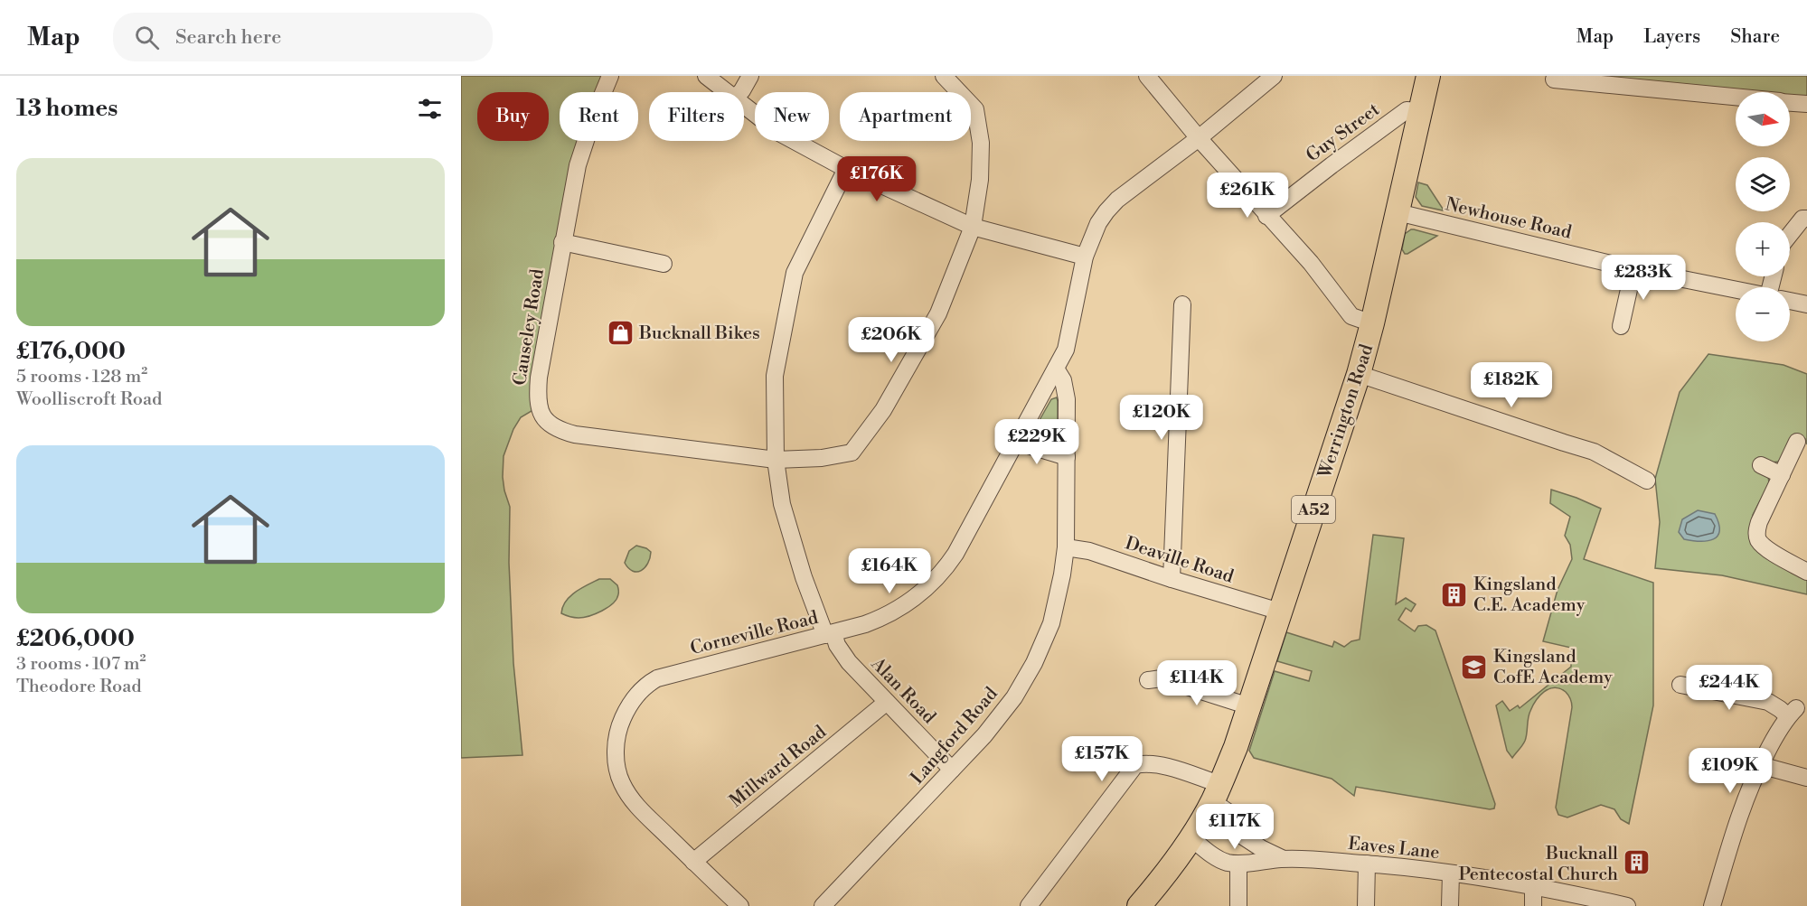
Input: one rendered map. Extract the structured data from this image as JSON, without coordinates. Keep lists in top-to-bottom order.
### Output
{
  "streets": {
    "highway": ["Werrington Road", "A52"],
    "street": [
      "Guy Street",
      "Newhouse Road",
      "Causeley Road",
      "Deaville Road",
      "Corneville Road",
      "Alan Road",
      "Langford Road",
      "Millward Road",
      "Eaves Lane"
    ]
  },
  "crossings": [
    ["Guy Street", "Werrington Road"],
    ["Newhouse Road", "Werrington Road"],
    ["Causeley Road", "Alan Road"],
    ["Werrington Road", "Deaville Road"],
    ["Werrington Road", "Eaves Lane"],
    ["Deaville Road", "Langford Road"],
    ["Corneville Road", "Alan Road"],
    ["Corneville Road", "Langford Road"],
    ["Corneville Road", "Millward Road"],
    ["Alan Road", "Langford Road"],
    ["Alan Road", "Millward Road"]
  ],
  "places": {
    "shop": ["Bucknall Bikes"],
    "building": ["Kingsland C.E. Academy", "Bucknall Pentecostal Church"],
    "school or university": ["Kingsland CofE Academy"]
  },
  "north": "right",
  "page": {
    "header": "Map",
    "search": "Search here",
    "nav": ["Map", "Layers", "Share"],
    "heading": "13 homes",
    "map_buttons": ["+", "−"],
    "chip": [
      "Buy",
      "Rent",
      "Filters",
      "New",
      "Apartment"
    ],
    "list": [
      {
        "name": "£176,000",
        "note": "5 rooms · 128 m² · Woolliscroft Road"
      },
      {
        "name": "£206,000",
        "note": "3 rooms · 107 m² · Theodore Road"
      }
    ],
    "price": [
      "£176K",
      "£261K",
      "£283K",
      "£206K",
      "£182K",
      "£120K",
      "£229K",
      "£164K",
      "£114K",
      "£244K",
      "£157K",
      "£109K",
      "£117K"
    ]
  }
}
